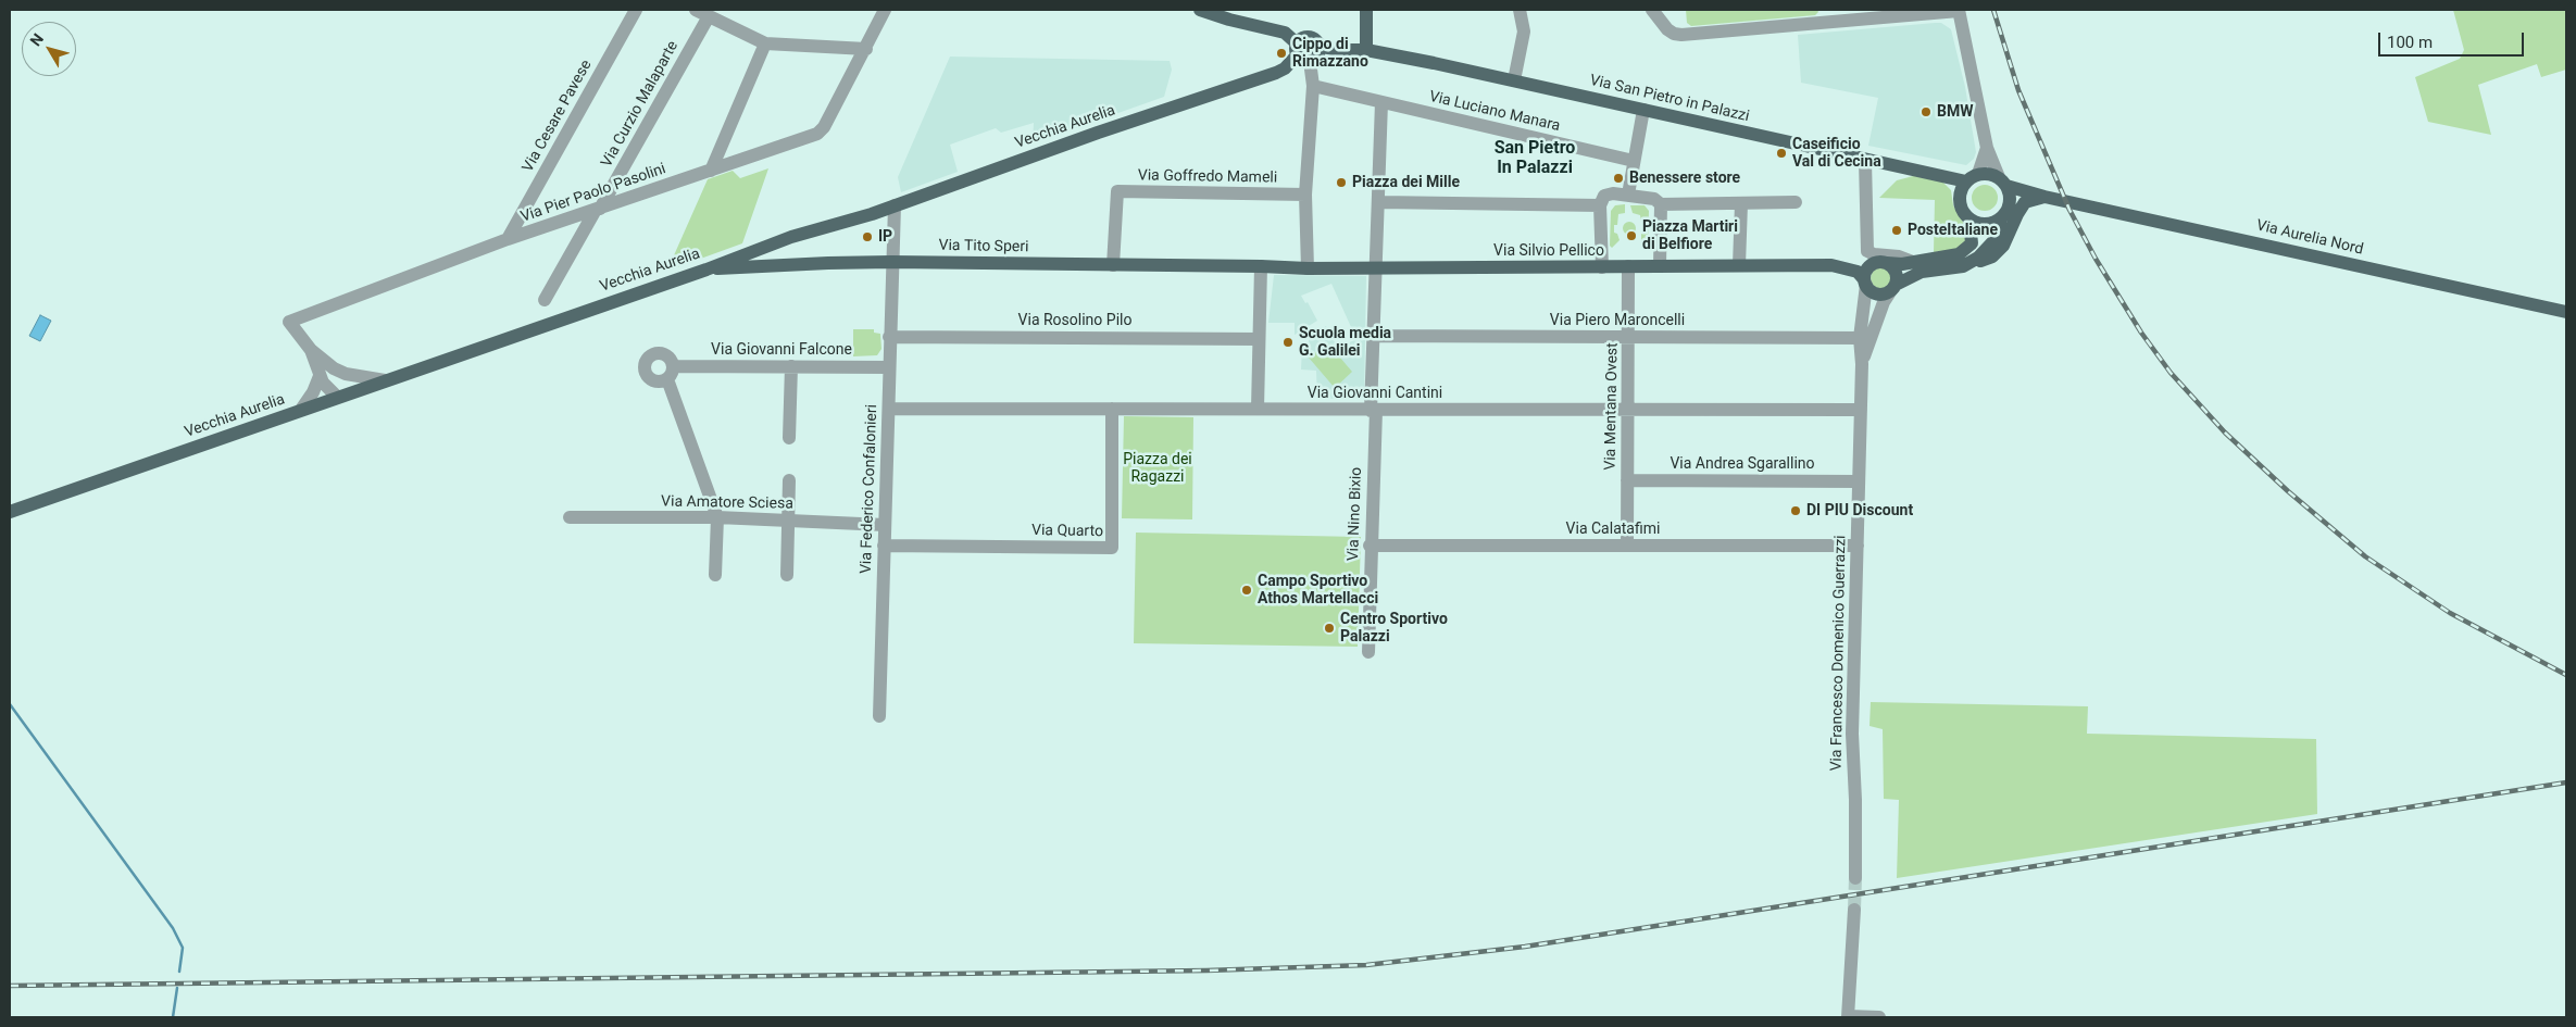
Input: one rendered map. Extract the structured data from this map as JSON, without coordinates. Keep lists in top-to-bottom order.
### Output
{
  "streets": {
    "main road": [
      "Via San Pietro in Palazzi",
      "Vecchia Aurelia",
      "Via Aurelia Nord",
      "Via Tito Speri",
      "Via Silvio Pellico"
    ],
    "street": [
      "Via Curzio Malaparte",
      "Via Luciano Manara",
      "Via Cesare Pavese",
      "Via Goffredo Mameli",
      "Via Pier Paolo Pasolini",
      "Via Rosolino Pilo",
      "Via Piero Maroncelli",
      "Via Giovanni Falcone",
      "Via Giovanni Cantini",
      "Via Mentana Ovest",
      "Via Andrea Sgarallino",
      "Via Federico Confalonieri",
      "Via Amatore Sciesa",
      "Via Nino Bixio",
      "Via Calatafimi",
      "Via Quarto",
      "Via Francesco Domenico Guerrazzi"
    ]
  },
  "crossings": [
    ["Via San Pietro in Palazzi", "Via Aurelia Nord"],
    ["Via Curzio Malaparte", "Via Pier Paolo Pasolini"],
    ["Via Cesare Pavese", "Via Pier Paolo Pasolini"],
    ["Vecchia Aurelia", "Via Tito Speri"],
    ["Vecchia Aurelia", "Via Federico Confalonieri"],
    ["Via Goffredo Mameli", "Via Tito Speri"],
    ["Via Tito Speri", "Via Silvio Pellico"],
    ["Via Tito Speri", "Via Federico Confalonieri"],
    ["Via Silvio Pellico", "Via Mentana Ovest"],
    ["Via Silvio Pellico", "Via Nino Bixio"],
    ["Via Silvio Pellico", "Via Francesco Domenico Guerrazzi"],
    ["Via Rosolino Pilo", "Via Federico Confalonieri"],
    ["Via Piero Maroncelli", "Via Mentana Ovest"],
    ["Via Piero Maroncelli", "Via Nino Bixio"],
    ["Via Piero Maroncelli", "Via Francesco Domenico Guerrazzi"],
    ["Via Giovanni Falcone", "Via Federico Confalonieri"],
    ["Via Giovanni Falcone", "Via Amatore Sciesa"],
    ["Via Giovanni Cantini", "Via Mentana Ovest"],
    ["Via Giovanni Cantini", "Via Federico Confalonieri"],
    ["Via Giovanni Cantini", "Via Nino Bixio"],
    ["Via Giovanni Cantini", "Via Quarto"],
    ["Via Giovanni Cantini", "Via Francesco Domenico Guerrazzi"],
    ["Via Mentana Ovest", "Via Andrea Sgarallino"],
    ["Via Mentana Ovest", "Via Calatafimi"],
    ["Via Andrea Sgarallino", "Via Francesco Domenico Guerrazzi"],
    ["Via Federico Confalonieri", "Via Amatore Sciesa"],
    ["Via Federico Confalonieri", "Via Quarto"],
    ["Via Nino Bixio", "Via Calatafimi"],
    ["Via Calatafimi", "Via Francesco Domenico Guerrazzi"]
  ],
  "districts": ["San Pietro In Palazzi"],
  "parks": ["Piazza dei Ragazzi"],
  "places": [
    "Cippo di Rimazzano",
    "BMW",
    "Caseificio Val di Cecina",
    "Benessere store",
    "Piazza dei Mille",
    "PosteItaliane",
    "Piazza Martiri di Belfiore",
    "IP",
    "Scuola media G. Galilei",
    "DI PIU Discount",
    "Campo Sportivo Athos Martellacci",
    "Centro Sportivo Palazzi"
  ],
  "scale_bar": "100 m",
  "north": "top left"
}
